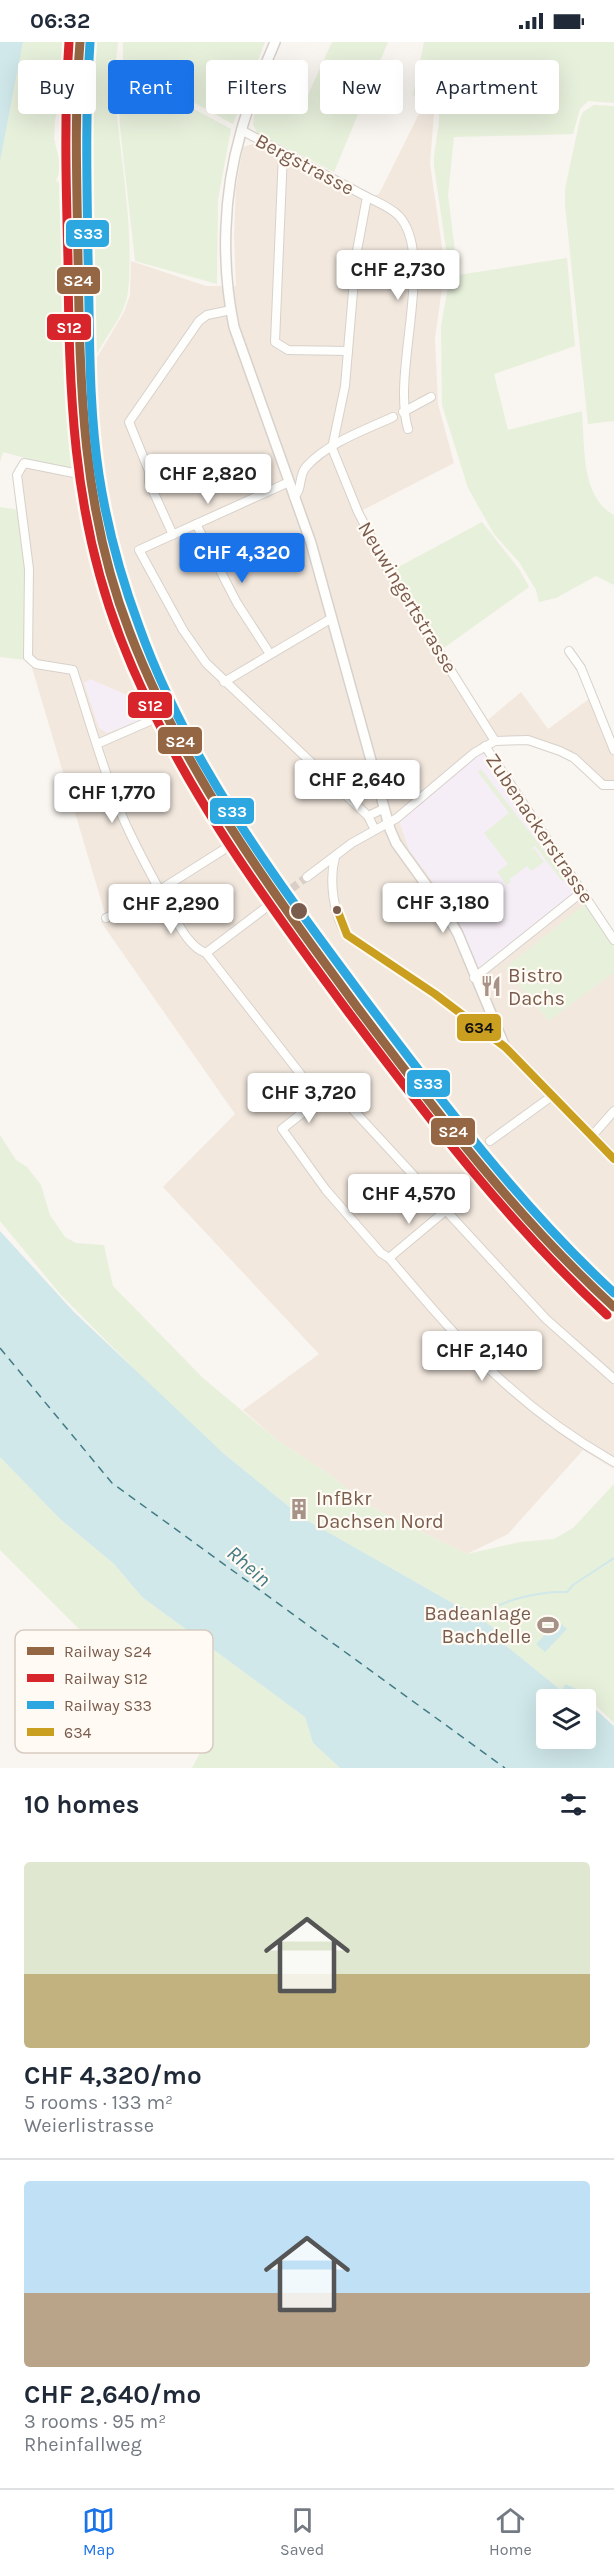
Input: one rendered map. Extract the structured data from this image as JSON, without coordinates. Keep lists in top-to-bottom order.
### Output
{
  "streets": {
    "street": ["Bergstrasse", "Neuwingertstrasse", "Zubenackerstrasse"]
  },
  "crossings": [
    ["Bergstrasse", "Neuwingertstrasse"]
  ],
  "water": ["Rhein"],
  "places": {
    "restaurant": ["Bistro Dachs"],
    "building": ["InfBkr Dachsen Nord"],
    "sports": ["Badeanlage Bachdelle"]
  },
  "lines": [
    "rail line S24",
    "rail line S12",
    "rail line S33",
    "transit line 634"
  ],
  "legend": [
    "Railway S24",
    "Railway S12",
    "Railway S33",
    "634"
  ],
  "page": {
    "status": "06:32",
    "chip": [
      "Buy",
      "Rent",
      "Filters",
      "New",
      "Apartment"
    ],
    "price": [
      "CHF 2,730",
      "CHF 2,820",
      "CHF 4,320",
      "CHF 2,640",
      "CHF 1,770",
      "CHF 3,180",
      "CHF 2,290",
      "CHF 3,720",
      "CHF 4,570",
      "CHF 2,140"
    ],
    "heading": "10 homes",
    "list": [
      {
        "name": "CHF 4,320/mo",
        "note": "5 rooms · 133 m² · Weierlistrasse"
      },
      {
        "name": "CHF 2,640/mo",
        "note": "3 rooms · 95 m² · Rheinfallweg"
      }
    ],
    "tabs": ["Map", "Saved", "Home"]
  }
}
